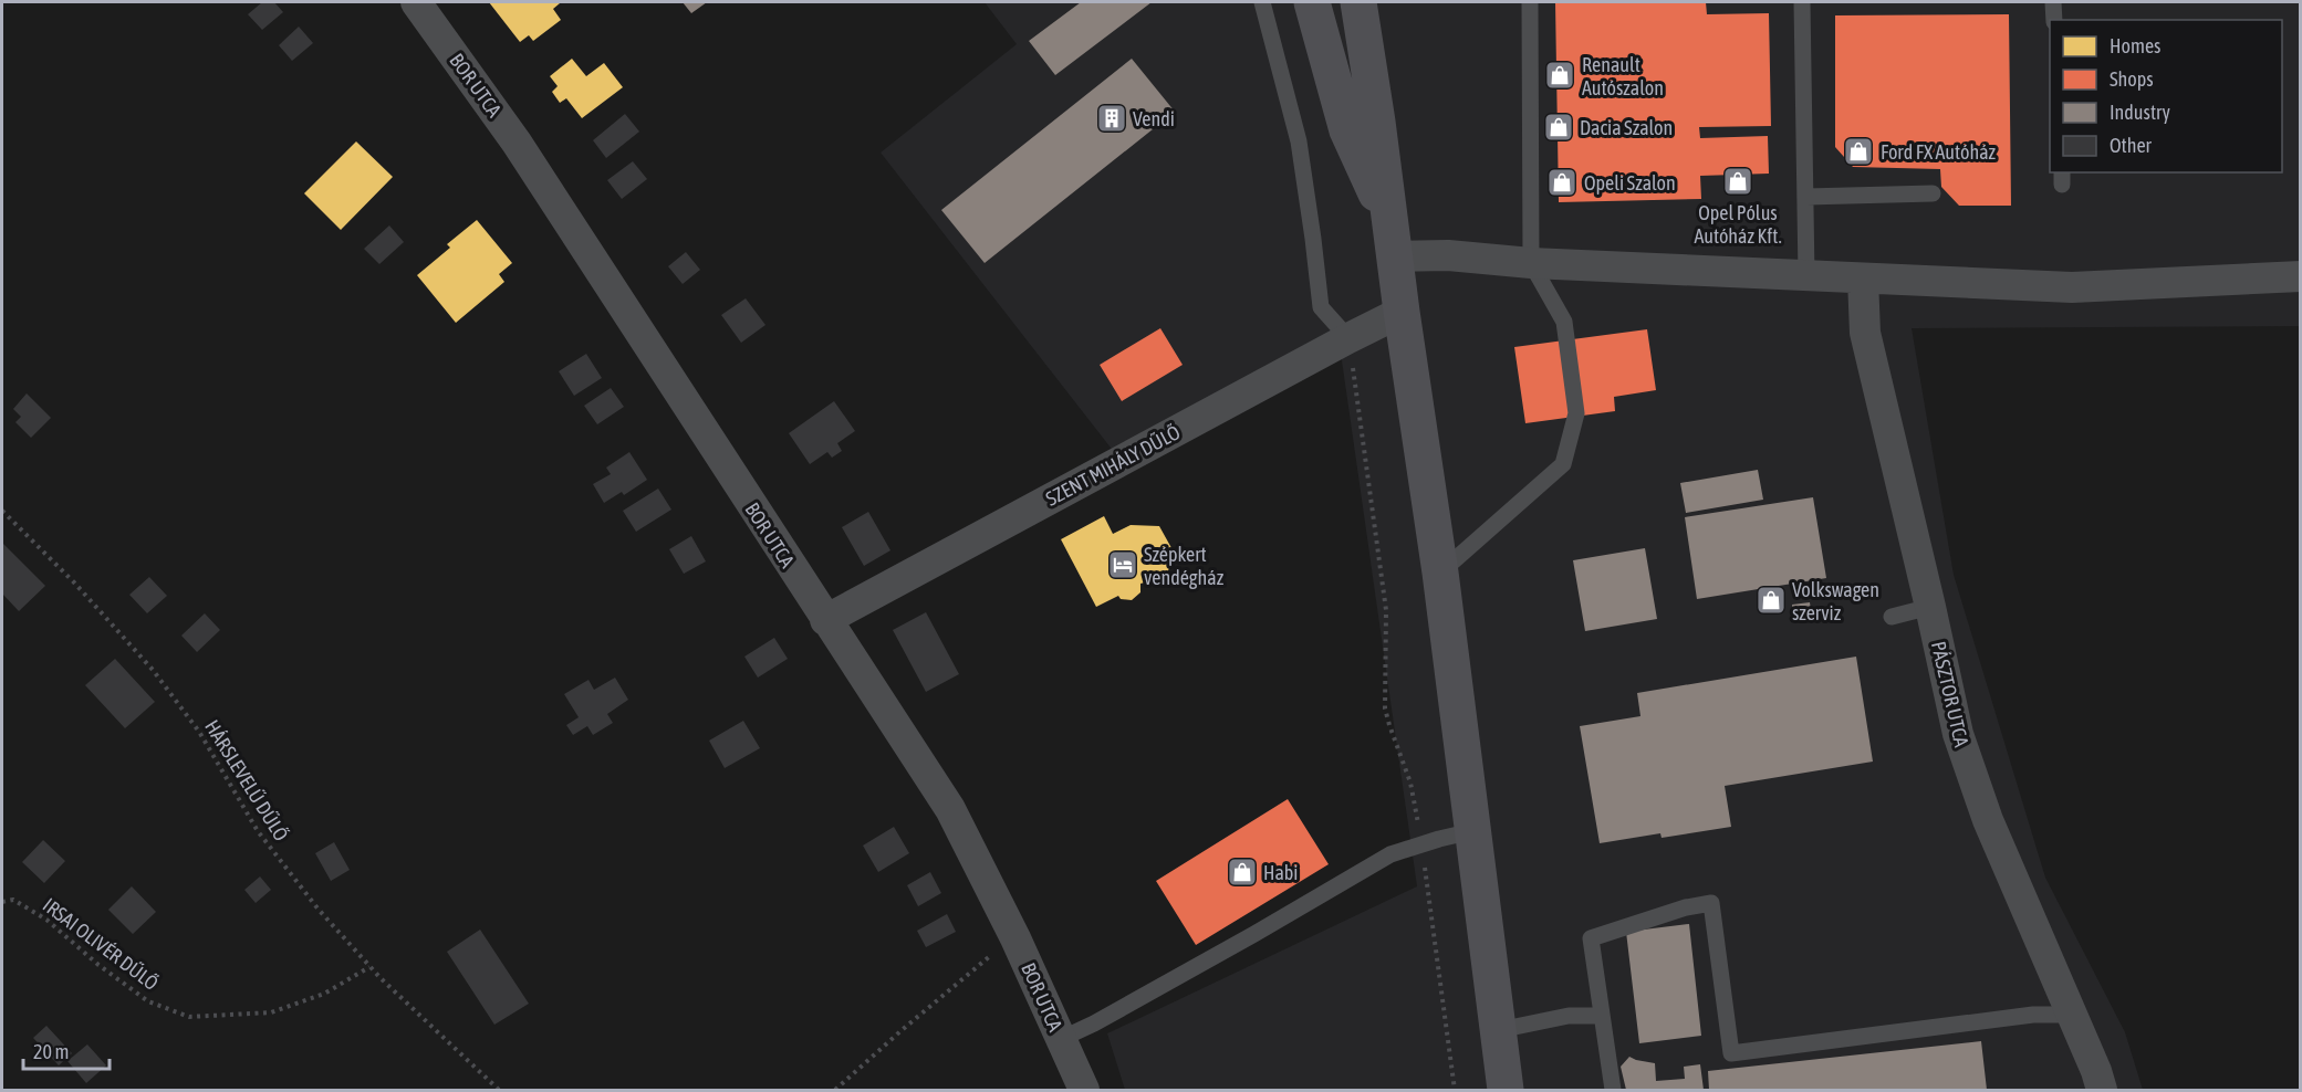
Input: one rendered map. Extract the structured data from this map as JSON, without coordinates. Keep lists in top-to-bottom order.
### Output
{
  "streets": {
    "street": ["BOR UTCA", "SZENT MIHÁLY DŰLŐ", "PÁSZTOR UTCA"],
    "path": ["HÁRSLEVELŰ DŰLŐ", "IRSAI OLIVÉR DŰLŐ"]
  },
  "crossings": [
    ["BOR UTCA", "SZENT MIHÁLY DŰLŐ"],
    ["HÁRSLEVELŰ DŰLŐ", "IRSAI OLIVÉR DŰLŐ"]
  ],
  "places": {
    "shop": [
      "Renault Autószalon",
      "Dacia Szalon",
      "Ford FX Autóház",
      "Opel Pólus Autóház Kft.",
      "Opeli Szalon",
      "Volkswagen szerviz",
      "Habi"
    ],
    "building": ["Vendi"],
    "hotel": ["Szépkert vendégház"]
  },
  "legend": [
    "Homes",
    "Shops",
    "Industry",
    "Other"
  ],
  "scale_bar": "20 m"
}
